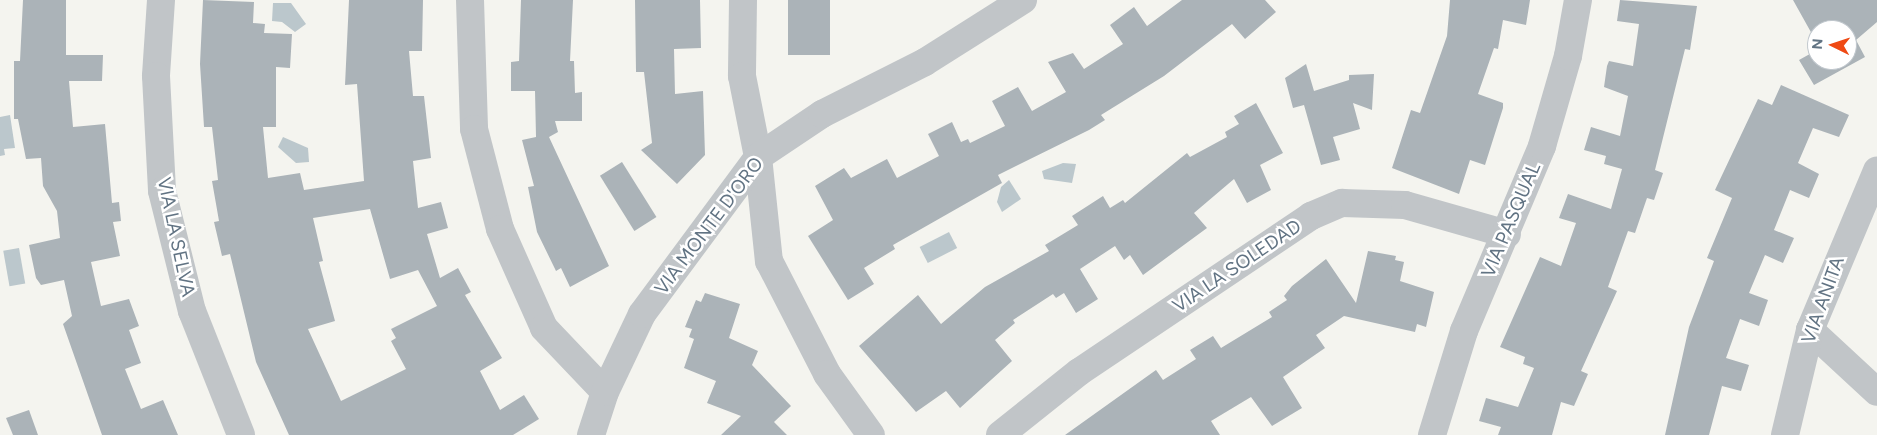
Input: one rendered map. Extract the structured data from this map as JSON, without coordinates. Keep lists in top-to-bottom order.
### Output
{
  "streets": {
    "street": [
      "VIA PASQUAL",
      "VIA MONTE D'ORO",
      "VIA LA SELVA",
      "VIA LA SOLEDAD",
      "VIA ANITA"
    ]
  },
  "crossings": [
    ["VIA PASQUAL", "VIA LA SOLEDAD"]
  ],
  "north": "left"
}
